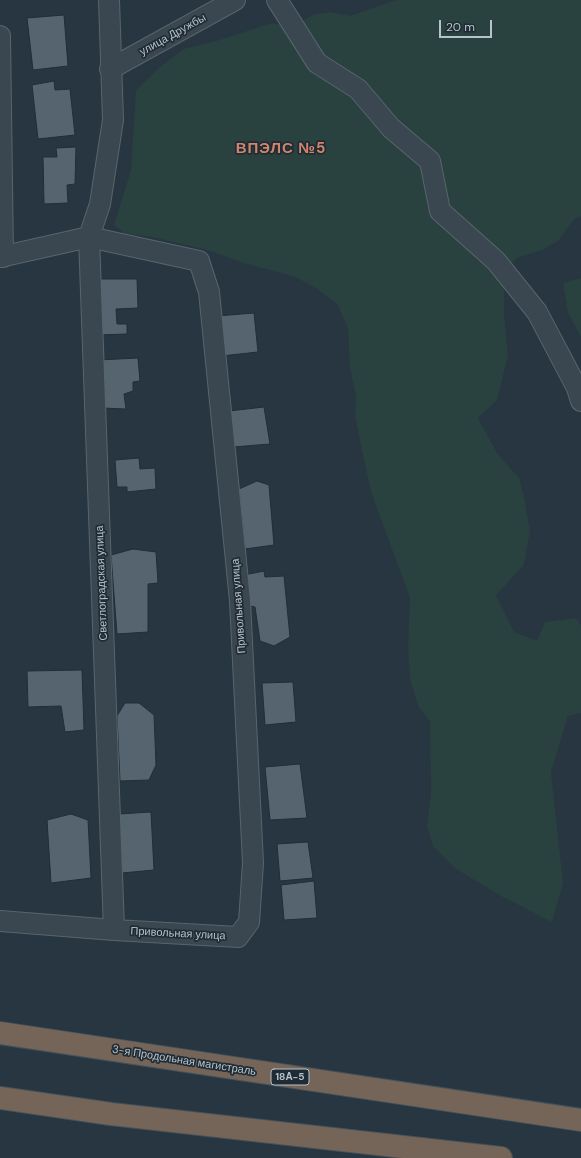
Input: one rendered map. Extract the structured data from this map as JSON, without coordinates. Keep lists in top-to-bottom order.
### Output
{
  "streets": {
    "highway": ["3-я Продольная магистраль", "18А-5"],
    "street": ["улица Дружбы", "Светлоградская улица", "Привольная улица"]
  },
  "crossings": [
    ["Светлоградская улица", "Привольная улица"]
  ],
  "districts": ["ВПЭЛС №5"],
  "scale_bar": "20 m"
}
